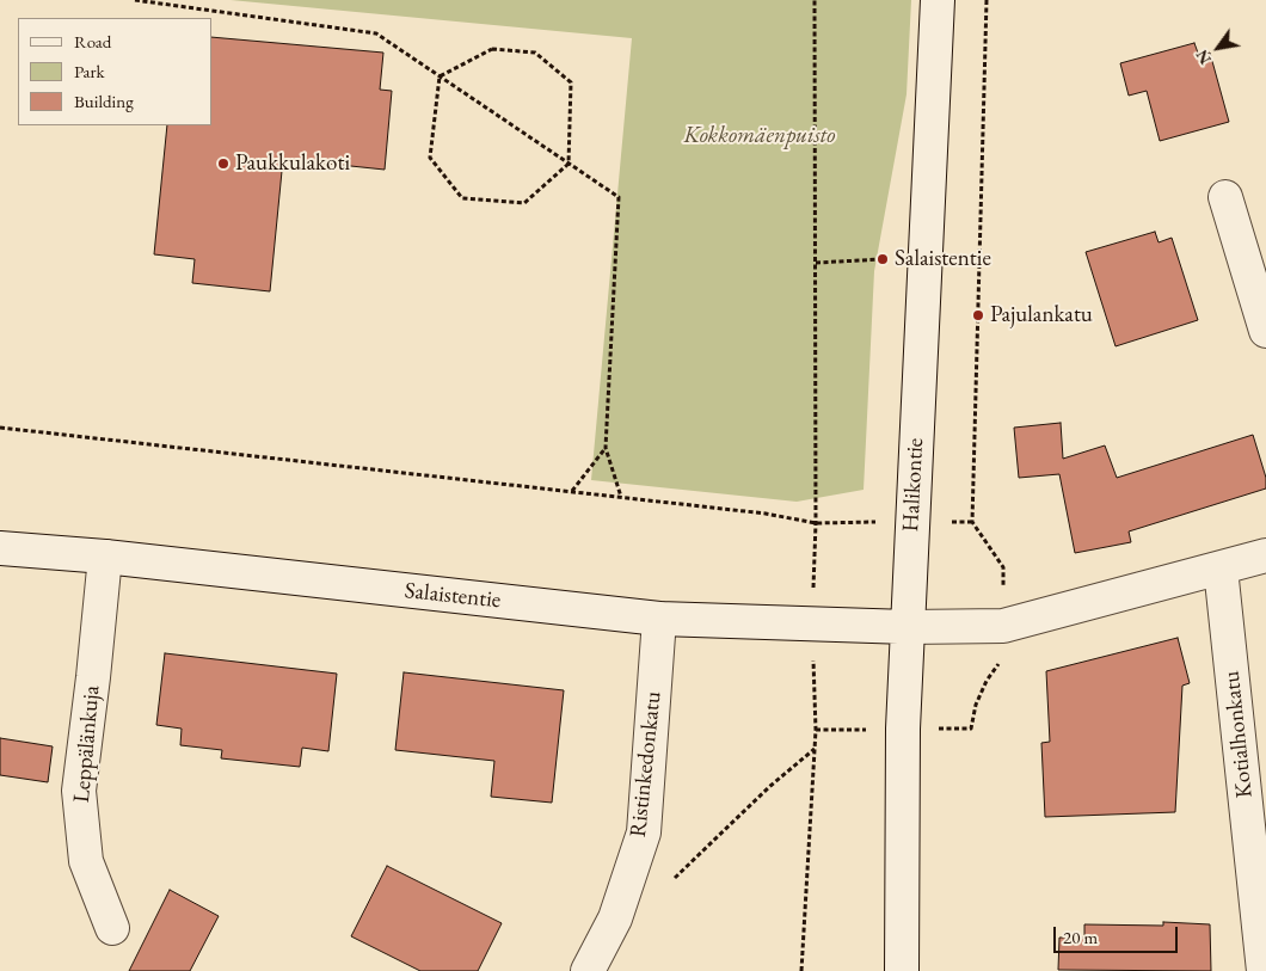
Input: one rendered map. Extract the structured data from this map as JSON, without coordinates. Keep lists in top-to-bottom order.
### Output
{
  "streets": {
    "street": [
      "Halikontie",
      "Salaistentie",
      "Kotialhonkatu",
      "Leppälänkuja",
      "Ristinkedonkatu"
    ]
  },
  "crossings": [
    ["Halikontie", "Salaistentie"],
    ["Salaistentie", "Leppälänkuja"],
    ["Salaistentie", "Ristinkedonkatu"]
  ],
  "parks": ["Kokkomäenpuisto"],
  "places": ["Paukkulakoti", "Salaistentie", "Pajulankatu"],
  "legend": ["Road", "Park", "Building"],
  "scale_bar": "20 m",
  "north": "bottom left"
}
